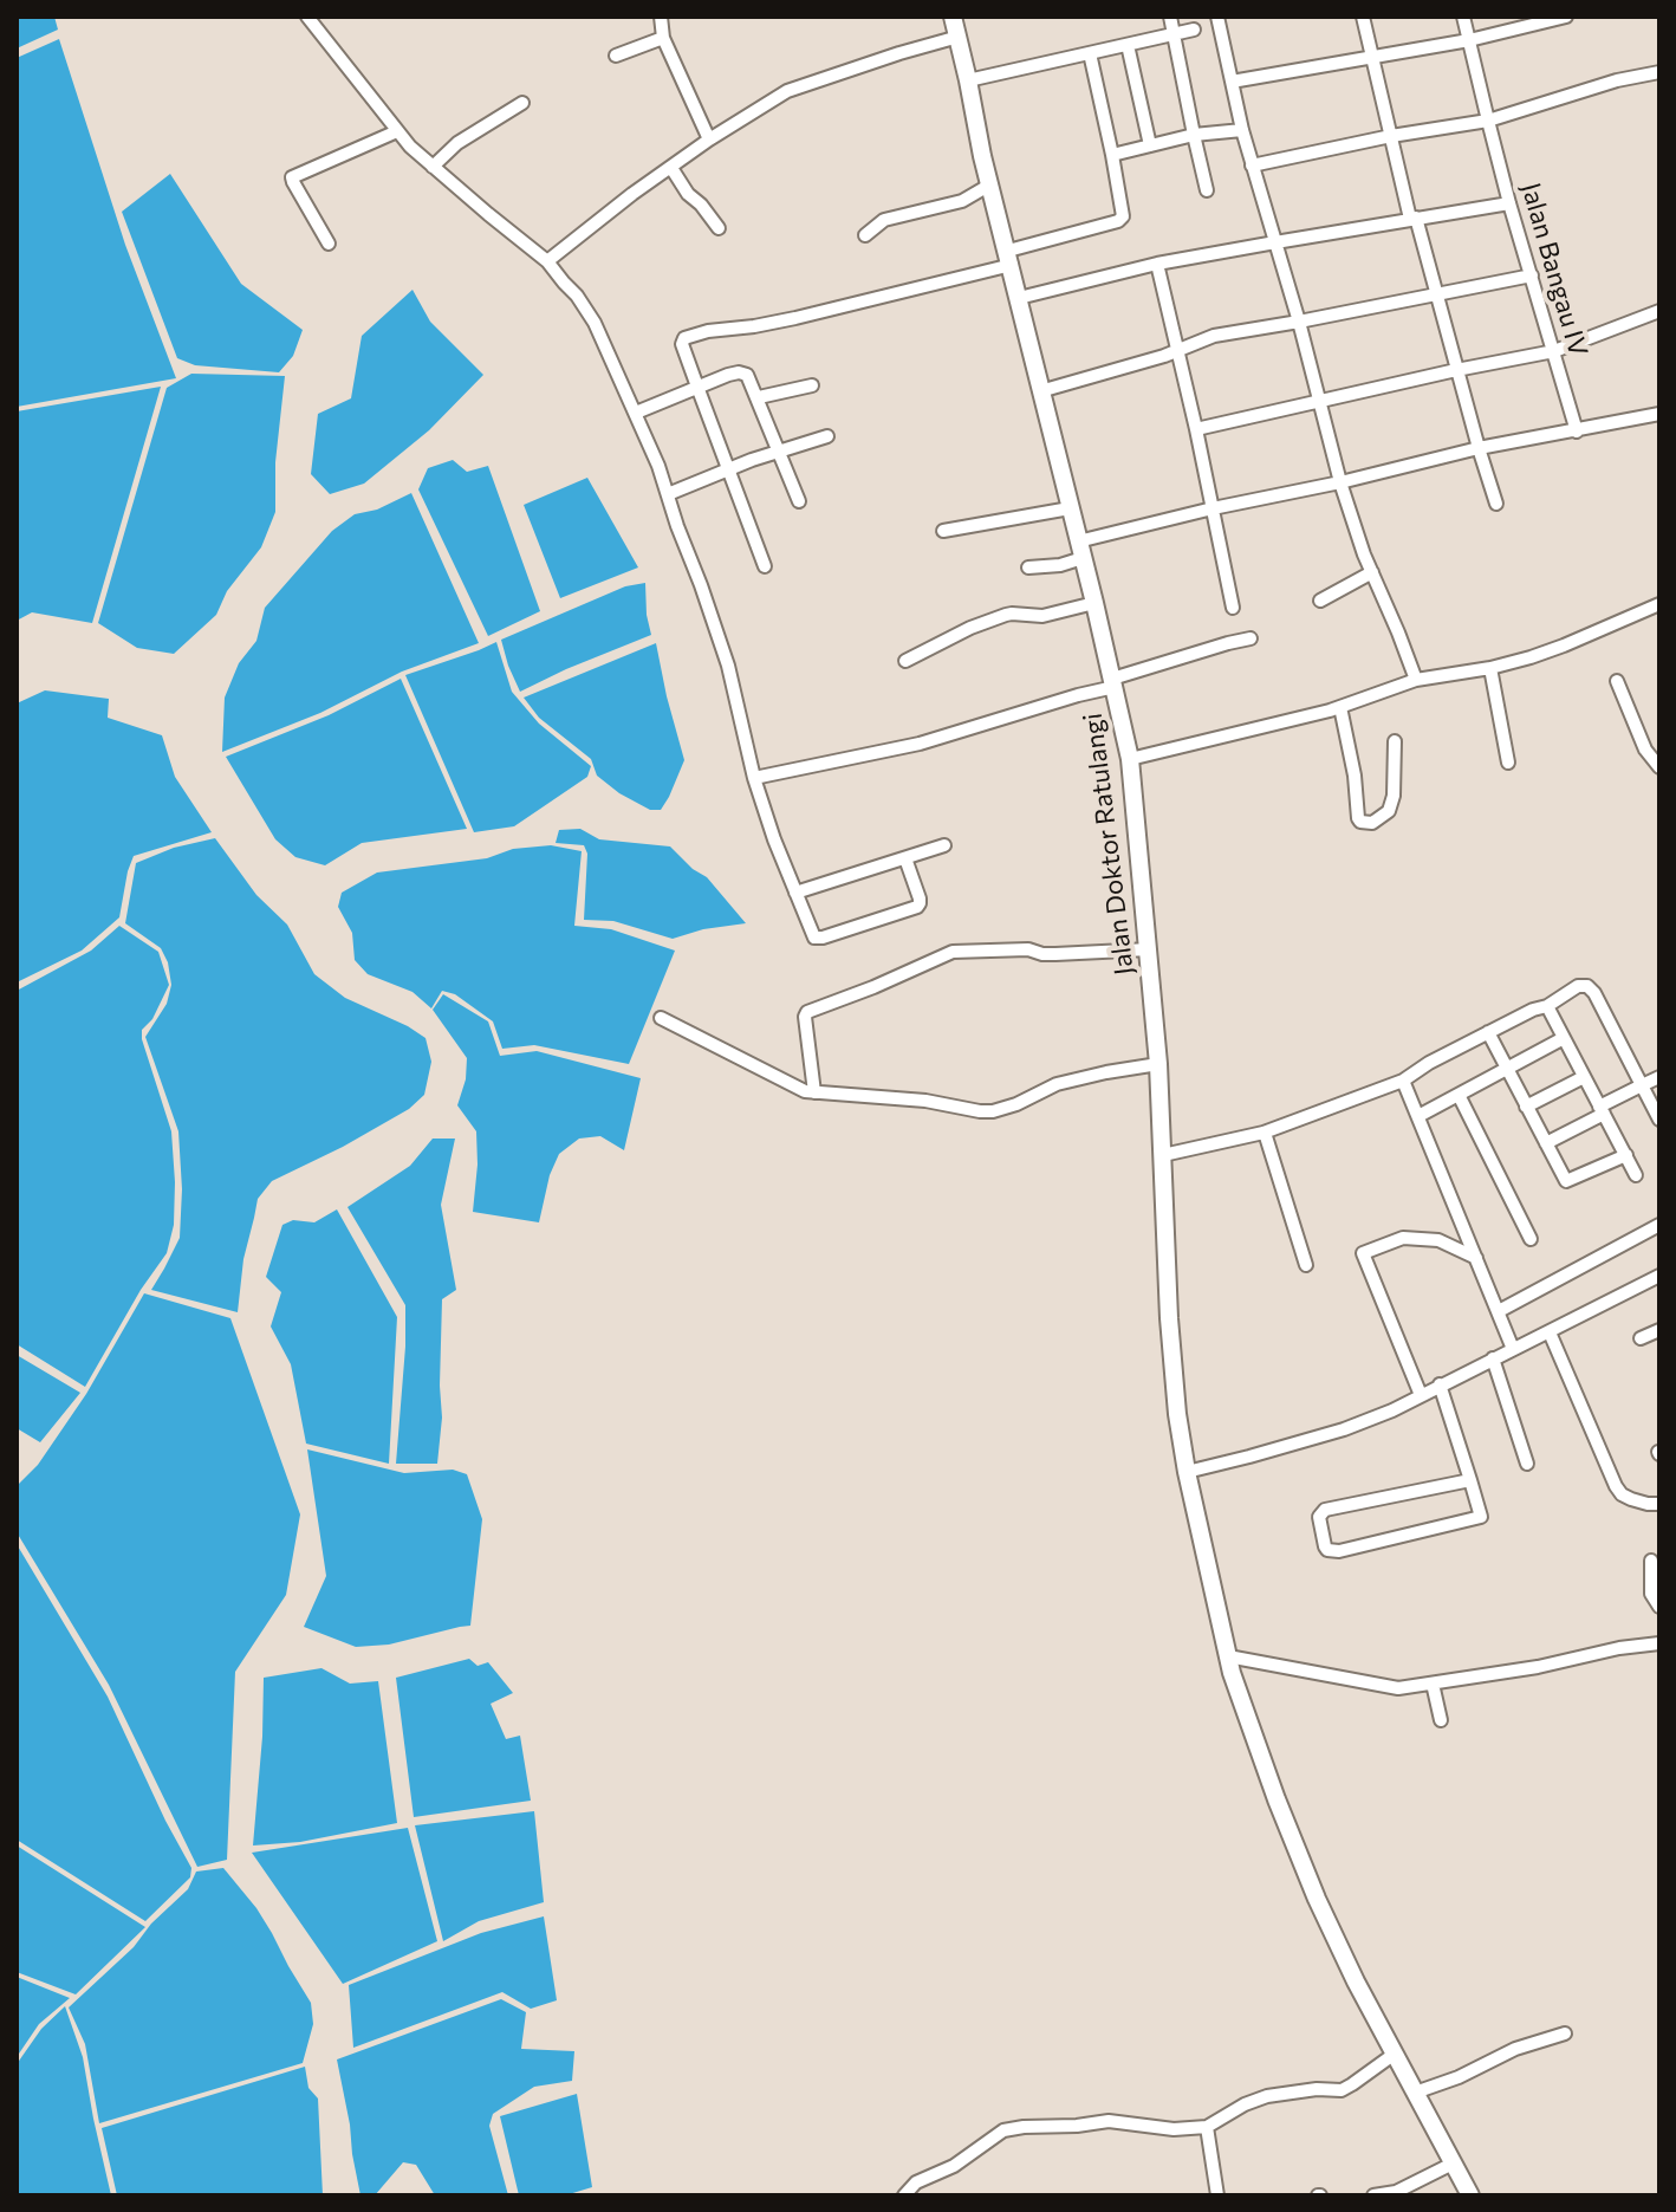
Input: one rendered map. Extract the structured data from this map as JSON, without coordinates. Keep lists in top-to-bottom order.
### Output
{
  "streets": {
    "highway": ["Jalan Doktor Ratulangi"],
    "street": ["Jalan Bangau IV"]
  }
}
